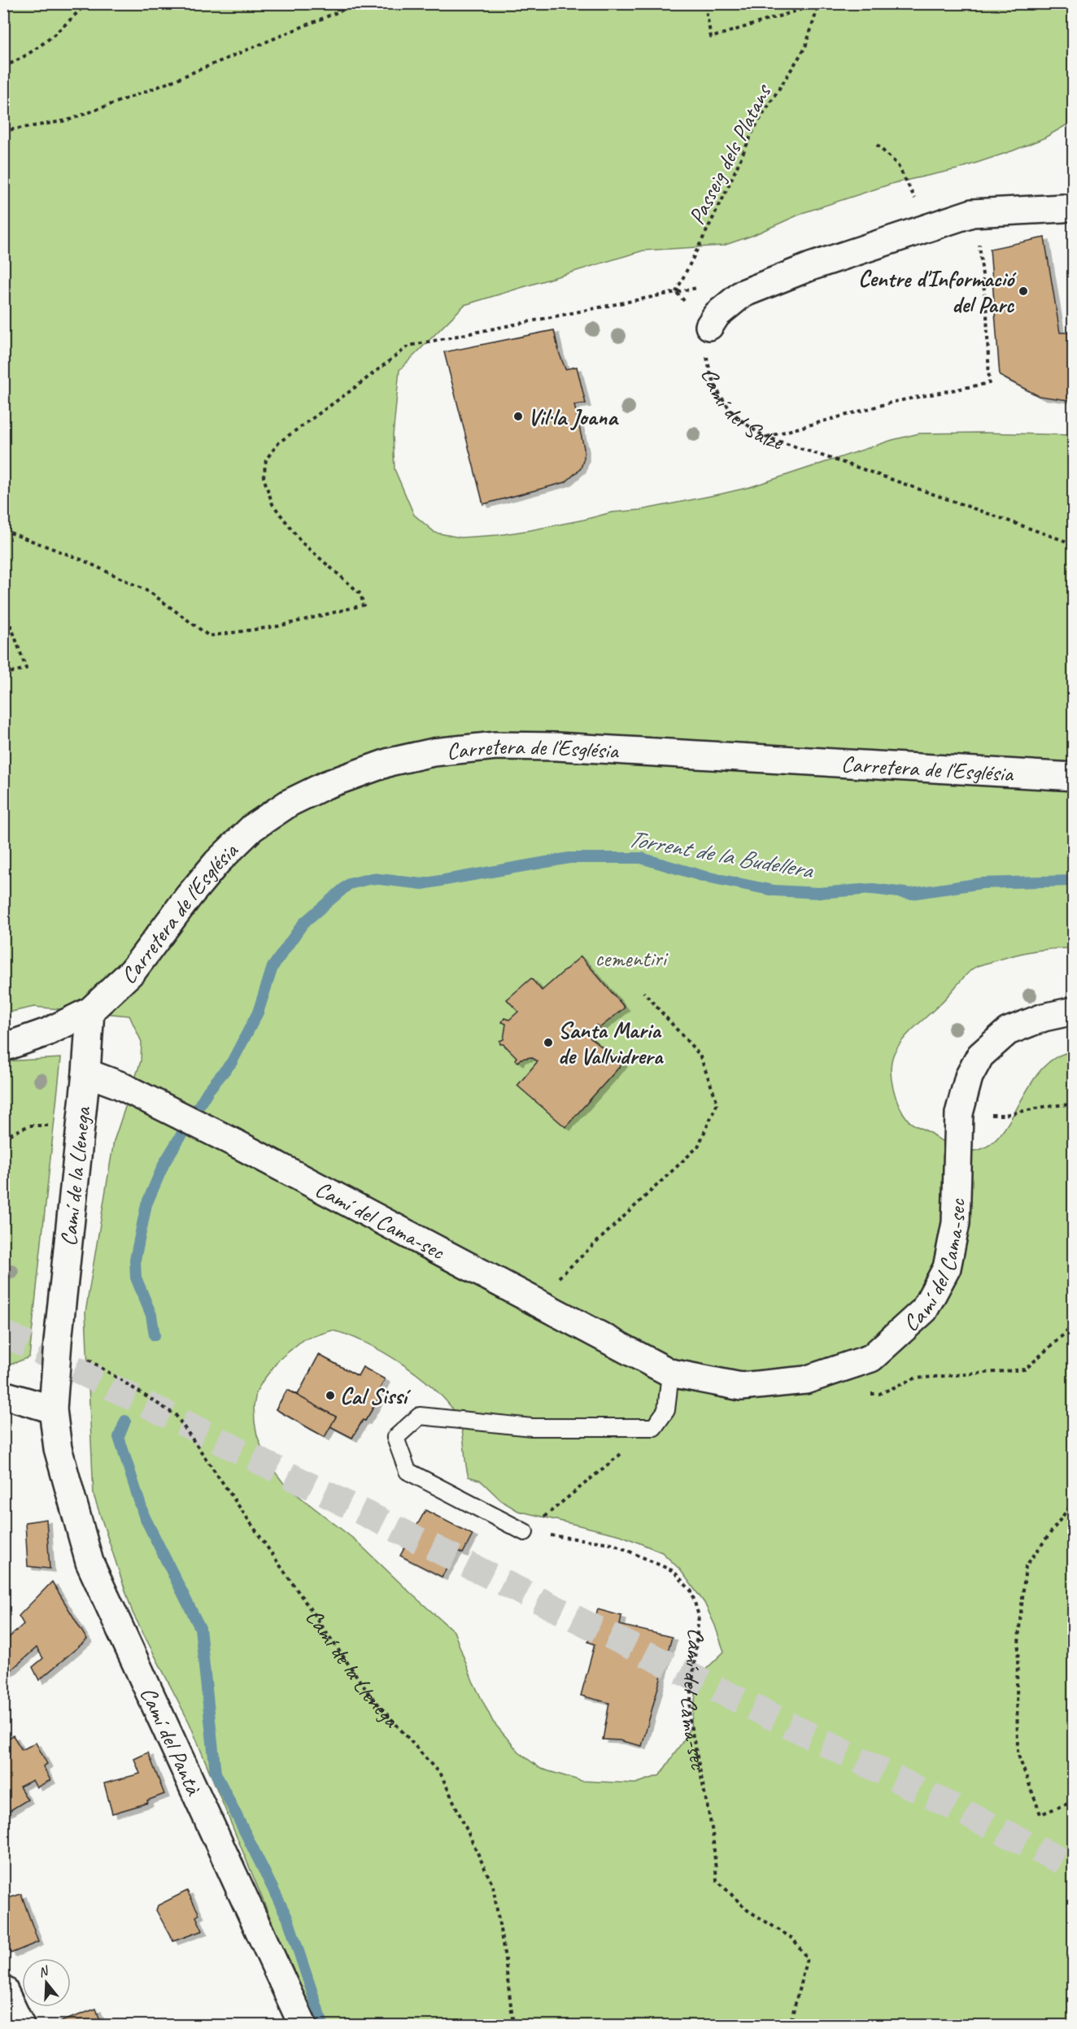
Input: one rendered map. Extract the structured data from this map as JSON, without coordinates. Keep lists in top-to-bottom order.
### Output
{
  "streets": {
    "street": [
      "Camí del Salze",
      "Carretera de l'Església",
      "Camí de la Llenega",
      "Camí del Cama-sec",
      "Camí del Pantà"
    ],
    "path": ["Passeig dels Platans"]
  },
  "crossings": [
    ["Carretera de l'Església", "Camí de la Llenega"],
    ["Camí de la Llenega", "Camí del Cama-sec"],
    ["Camí de la Llenega", "Camí del Pantà"]
  ],
  "water": ["Torrent de la Budellera"],
  "parks": ["cementiri"],
  "places": [
    "Centre d'Informació del Parc",
    "Vil·la Joana",
    "Santa Maria de Vallvidrera",
    "Cal Sissí"
  ],
  "north": "top"
}
